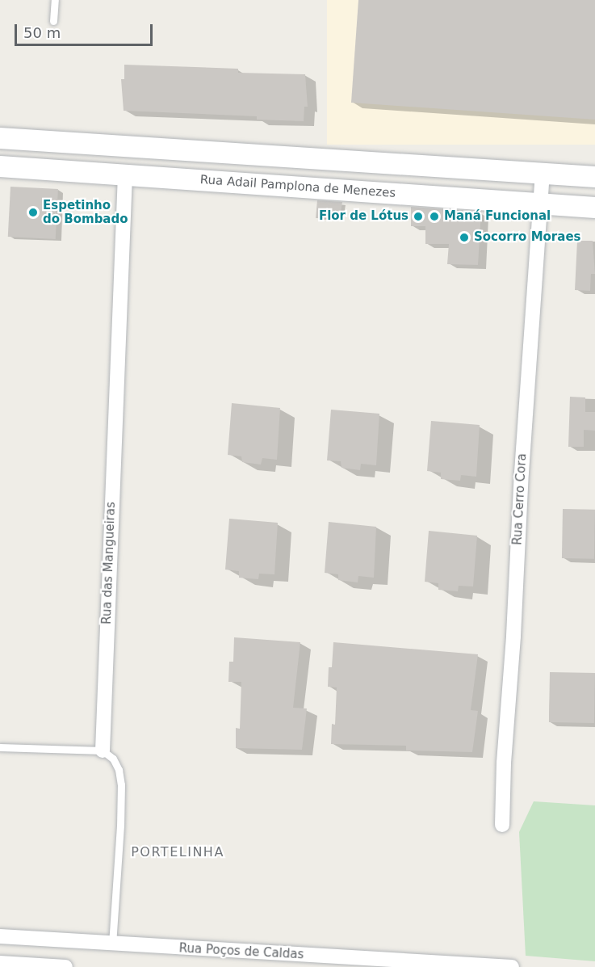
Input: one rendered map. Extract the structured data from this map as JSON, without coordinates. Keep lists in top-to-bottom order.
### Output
{
  "streets": {
    "main road": ["Rua Adail Pamplona de Menezes"],
    "street": ["Rua Cerro Cora", "Rua das Mangueiras", "Rua Poços de Caldas"]
  },
  "crossings": [
    ["Rua Adail Pamplona de Menezes", "Rua Cerro Cora"],
    ["Rua Adail Pamplona de Menezes", "Rua das Mangueiras"]
  ],
  "districts": ["PORTELINHA"],
  "places": [
    "Espetinho do Bombado",
    "Flor de Lótus",
    "Maná Funcional",
    "Socorro Moraes"
  ],
  "scale_bar": "50 m"
}
